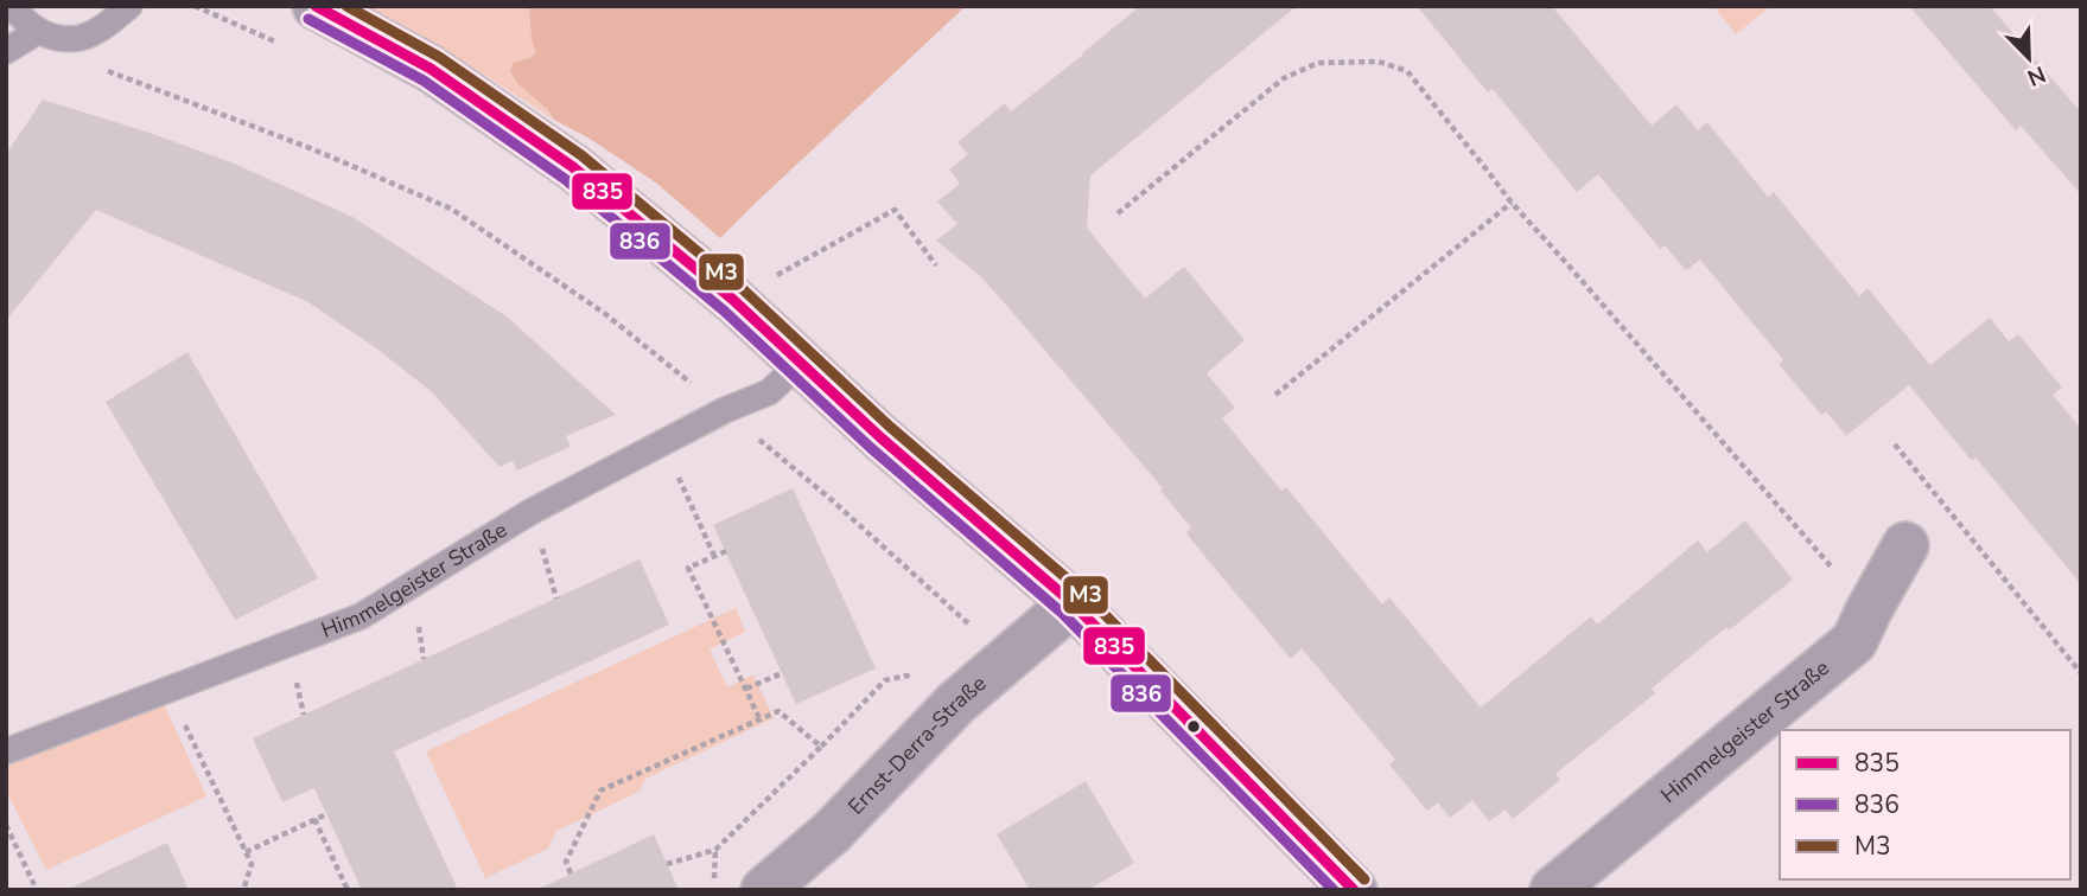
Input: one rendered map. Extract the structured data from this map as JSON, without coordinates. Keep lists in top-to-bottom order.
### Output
{
  "streets": {
    "street": ["Himmelgeister Straße", "Ernst-Derra-Straße"]
  },
  "lines": ["transit line 835", "transit line M3", "transit line 836"],
  "legend": ["835", "836", "M3"],
  "north": "bottom right"
}
